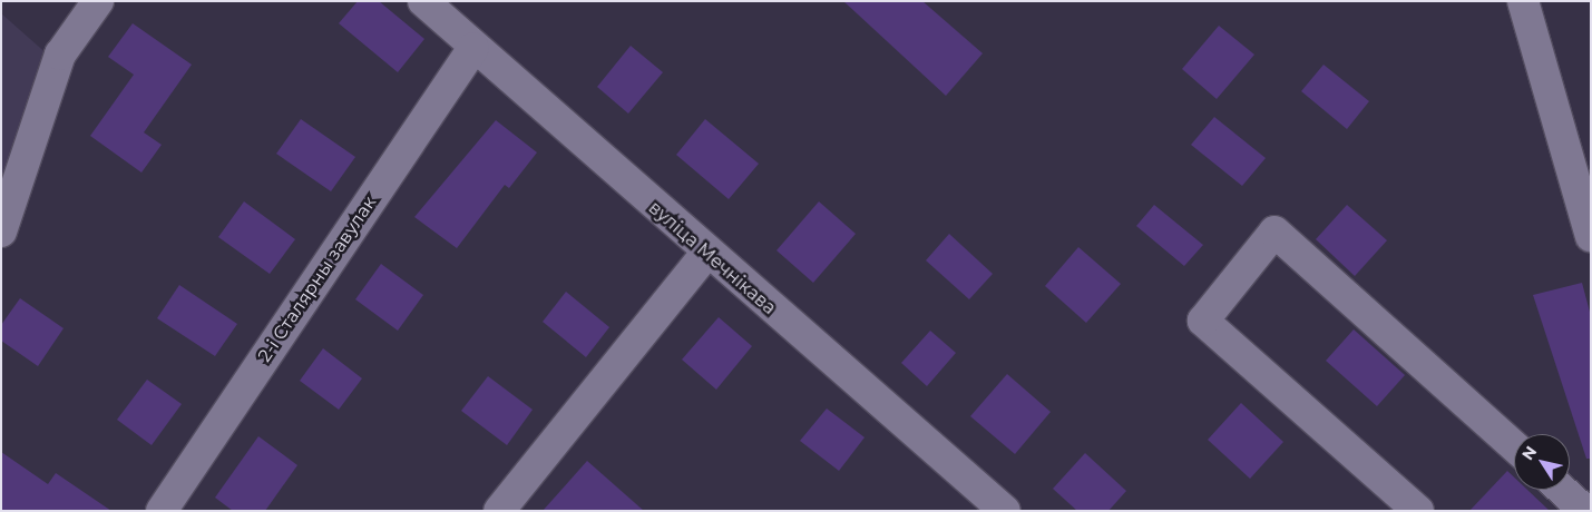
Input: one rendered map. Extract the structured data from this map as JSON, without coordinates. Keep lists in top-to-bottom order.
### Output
{
  "streets": {
    "street": ["вуліца Мечнікава", "2-і Сталярны завулак"]
  },
  "crossings": [
    ["вуліца Мечнікава", "2-і Сталярны завулак"]
  ],
  "north": "top left"
}
